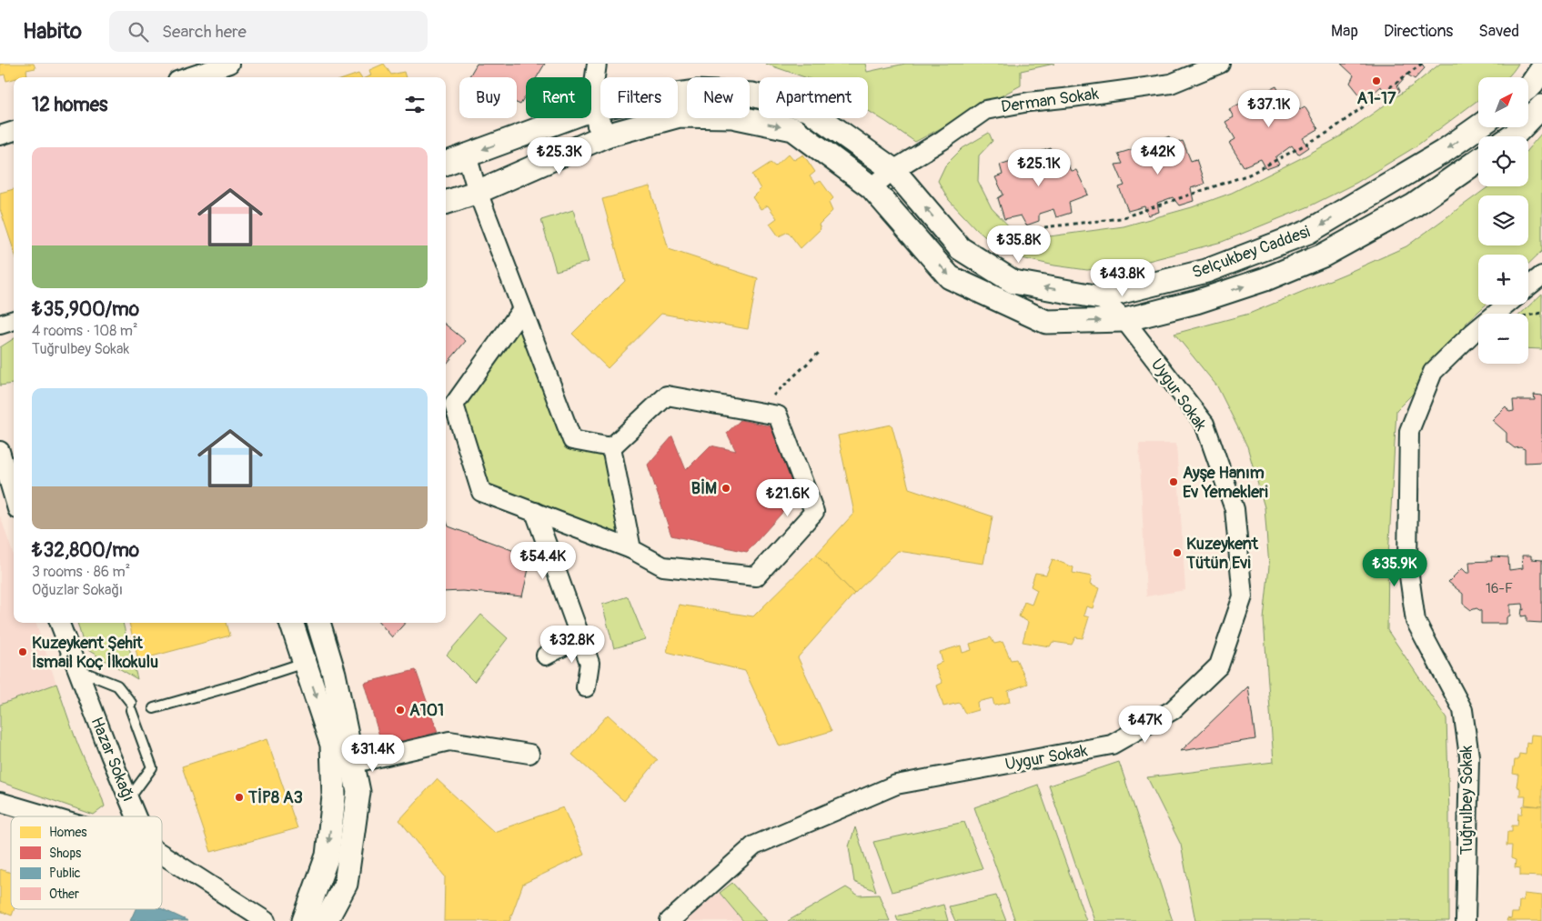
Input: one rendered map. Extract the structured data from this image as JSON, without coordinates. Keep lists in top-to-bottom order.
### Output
{
  "streets": {
    "street": [
      "Derman Sokak",
      "Selçukbey Caddesi",
      "Uygur Sokak",
      "Hazar Sokağı",
      "Tuğrulbey Sokak"
    ]
  },
  "crossings": [
    ["Derman Sokak", "Selçukbey Caddesi"],
    ["Selçukbey Caddesi", "Uygur Sokak"]
  ],
  "places": [
    "A1-17",
    "Ayşe Hanım Ev Yemekleri",
    "BİM",
    "Kuzeykent Tütün Evi",
    "Kuzeykent Şehit İsmail Koç İlkokulu",
    "A101",
    "TİP8 A3"
  ],
  "house_numbers": ["16-F"],
  "legend": [
    "Homes",
    "Shops",
    "Public",
    "Other"
  ],
  "north": "top right",
  "page": {
    "header": "Habito",
    "search": "Search here",
    "nav": ["Map", "Directions", "Saved"],
    "map_buttons": ["+", "−"],
    "chip": [
      "Buy",
      "Rent",
      "Filters",
      "New",
      "Apartment"
    ],
    "heading": "12 homes",
    "price": [
      "₺37.1K",
      "₺25.3K",
      "₺42K",
      "₺25.1K",
      "₺35.8K",
      "₺43.8K",
      "₺21.6K",
      "₺54.4K",
      "₺35.9K",
      "₺32.8K",
      "₺47K",
      "₺31.4K"
    ],
    "list": [
      {
        "name": "₺35,900/mo",
        "note": "4 rooms · 108 m² · Tuğrulbey Sokak"
      },
      {
        "name": "₺32,800/mo",
        "note": "3 rooms · 86 m² · Oğuzlar Sokağı"
      }
    ]
  }
}
